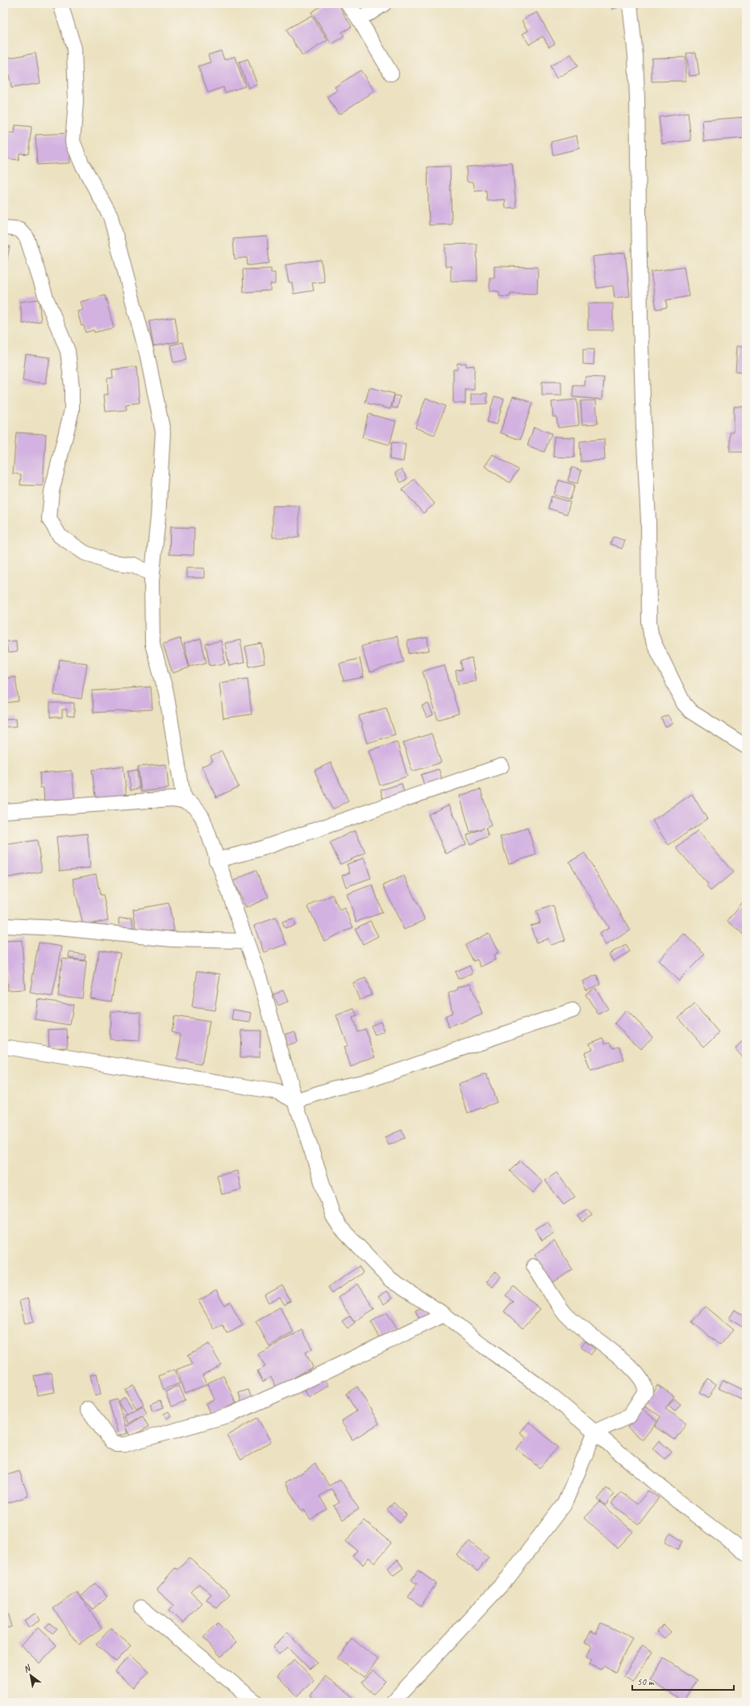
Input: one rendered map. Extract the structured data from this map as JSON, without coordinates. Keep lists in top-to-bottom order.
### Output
{
  "scale_bar": "50 m",
  "north": "top left"
}
